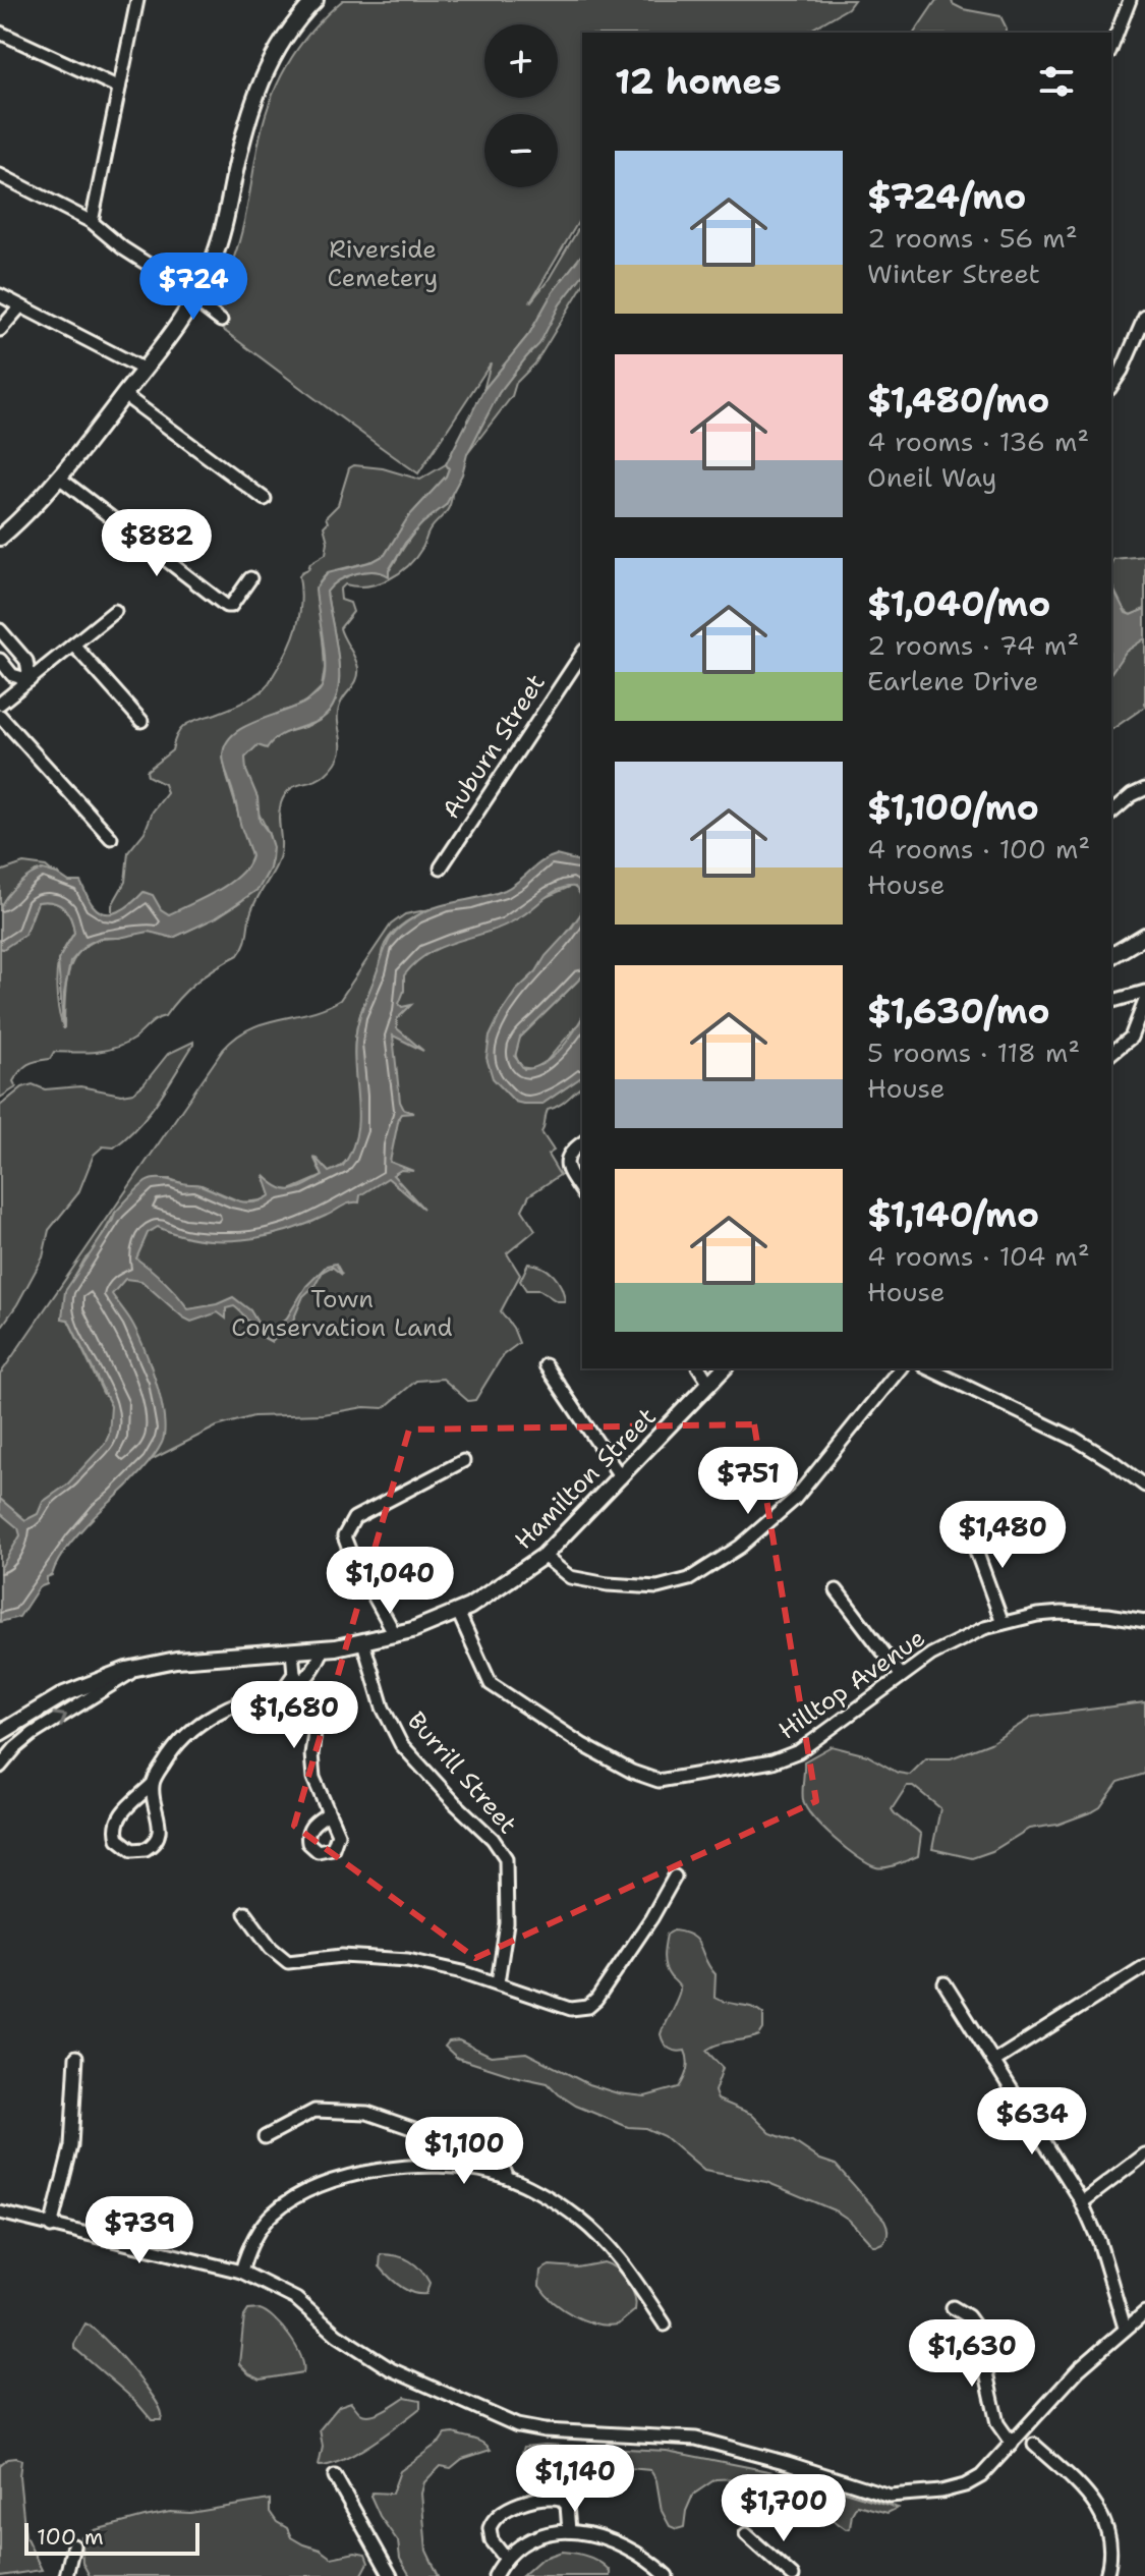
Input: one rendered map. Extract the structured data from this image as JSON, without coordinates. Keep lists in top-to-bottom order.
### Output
{
  "streets": {
    "main road": ["Hamilton Street"],
    "street": ["Auburn Street", "Hilltop Avenue", "Burrill Street"]
  },
  "crossings": [
    ["Hamilton Street", "Hilltop Avenue"],
    ["Hamilton Street", "Burrill Street"]
  ],
  "parks": ["Riverside Cemetery", "Town Conservation Land"],
  "scale_bar": "100 m",
  "page": {
    "map_buttons": ["+", "−"],
    "heading": "12 homes",
    "list": [
      {
        "name": "$724/mo",
        "note": "2 rooms · 56 m² · Winter Street"
      },
      {
        "name": "$1,480/mo",
        "note": "4 rooms · 136 m² · Oneil Way"
      },
      {
        "name": "$1,040/mo",
        "note": "2 rooms · 74 m² · Earlene Drive"
      },
      {
        "name": "$1,100/mo",
        "note": "4 rooms · 100 m² · House"
      },
      {
        "name": "$1,630/mo",
        "note": "5 rooms · 118 m² · House"
      },
      {
        "name": "$1,140/mo",
        "note": "4 rooms · 104 m² · House"
      }
    ],
    "price": [
      "$724",
      "$882",
      "$751",
      "$1,480",
      "$1,040",
      "$1,680",
      "$634",
      "$1,100",
      "$739",
      "$1,630",
      "$1,140",
      "$1,700"
    ],
    "scale": "100 m"
  }
}
